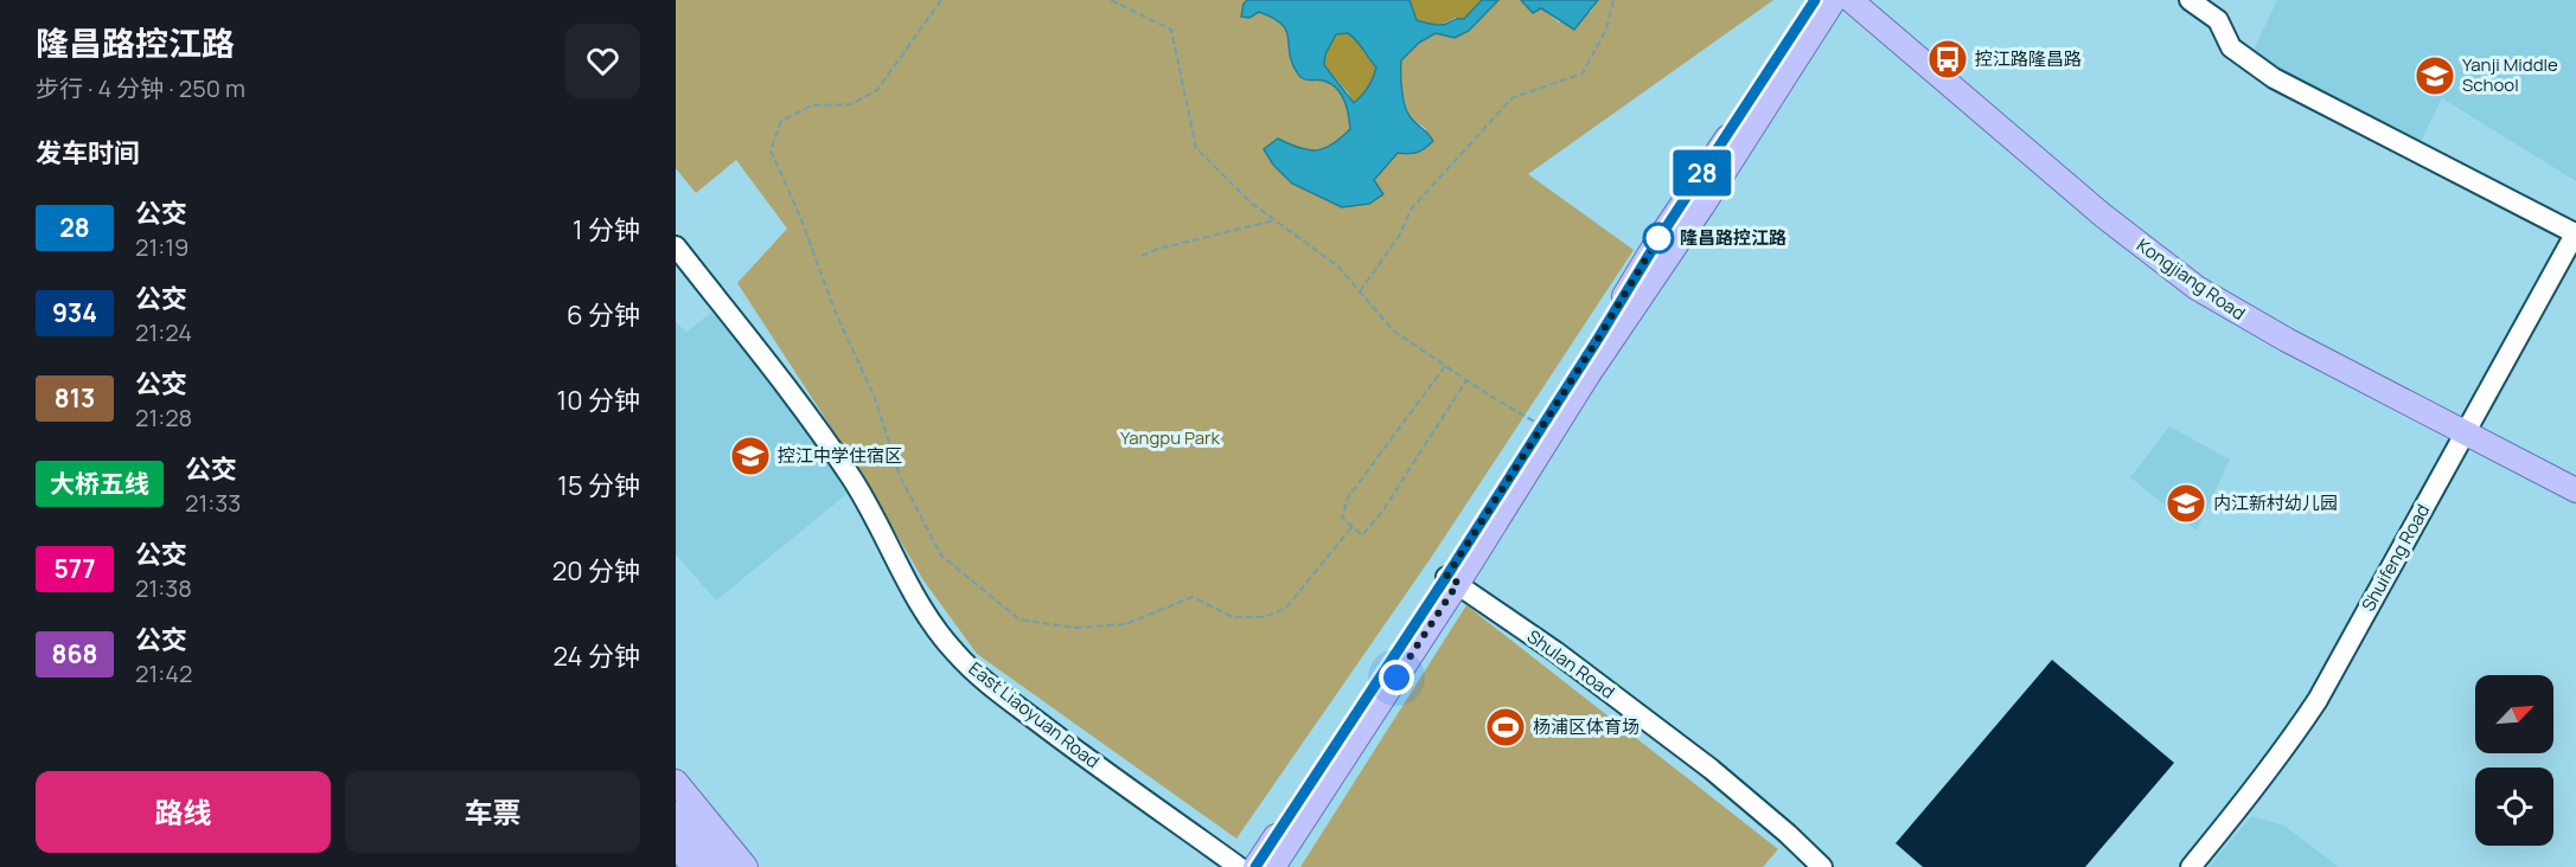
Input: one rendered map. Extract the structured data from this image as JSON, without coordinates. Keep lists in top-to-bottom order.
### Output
{
  "streets": {
    "main road": ["Kongjiang Road"],
    "street": ["Shuifeng Road", "Shulan Road", "East Liaoyuan Road"]
  },
  "crossings": [
    ["Kongjiang Road", "Shuifeng Road"]
  ],
  "parks": ["Yangpu Park"],
  "places": {
    "bus stop": ["控江路隆昌路"],
    "school or university": ["Yanji Middle School", "控江中学住宿区", "内江新村幼儿园"],
    "other": ["隆昌路控江路"],
    "sports": ["杨浦区体育场"]
  },
  "lines": ["bus line 28"],
  "north": "top right",
  "page": {
    "heading": [
      ["隆昌路控江路", "步行 · 4 分钟 · 250 m"],
      "发车时间"
    ],
    "on_map": "28",
    "list": [
      {
        "mark": "28",
        "name": "公交",
        "note": "21:19",
        "value": "1 分钟"
      },
      {
        "mark": "934",
        "name": "公交",
        "note": "21:24",
        "value": "6 分钟"
      },
      {
        "mark": "813",
        "name": "公交",
        "note": "21:28",
        "value": "10 分钟"
      },
      {
        "mark": "大桥五线",
        "name": "公交",
        "note": "21:33",
        "value": "15 分钟"
      },
      {
        "mark": "577",
        "name": "公交",
        "note": "21:38",
        "value": "20 分钟"
      },
      {
        "mark": "868",
        "name": "公交",
        "note": "21:42",
        "value": "24 分钟"
      }
    ],
    "buttons": ["路线", "车票"]
  }
}
